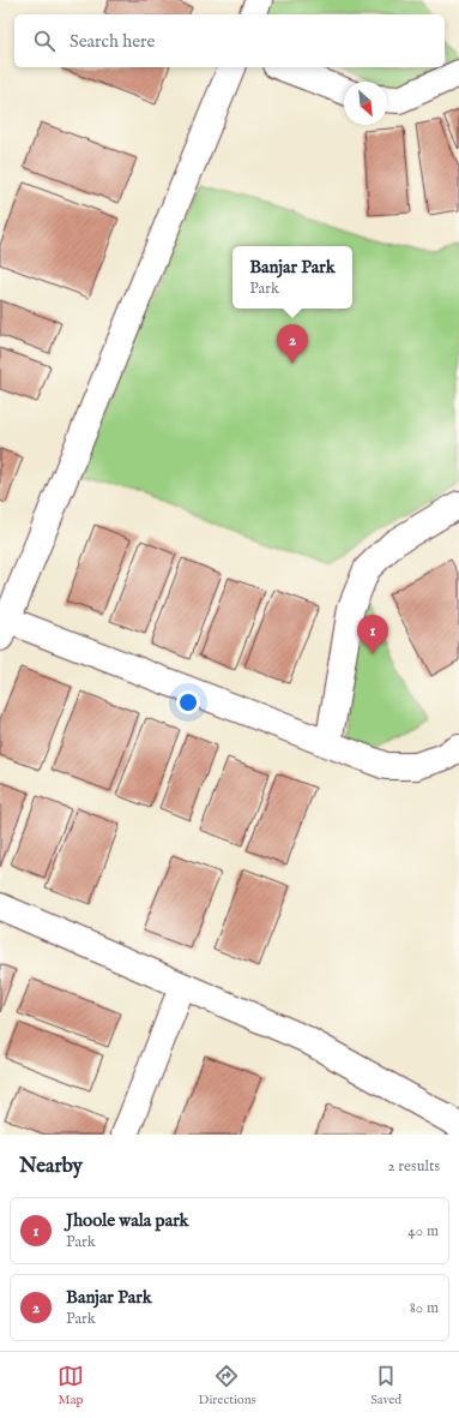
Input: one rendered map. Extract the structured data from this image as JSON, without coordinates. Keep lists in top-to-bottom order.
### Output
{
  "north": "bottom right",
  "page": {
    "search": "Search here",
    "popup": ["Banjar Park", "Park"],
    "pins": ["2", "1"],
    "heading": ["Nearby", "2 results"],
    "list": [
      {
        "mark": "1",
        "name": "Jhoole wala park",
        "note": "Park",
        "value": "40 m"
      },
      {
        "mark": "2",
        "name": "Banjar Park",
        "note": "Park",
        "value": "80 m"
      }
    ],
    "nav": ["Map", "Directions", "Saved"]
  }
}
